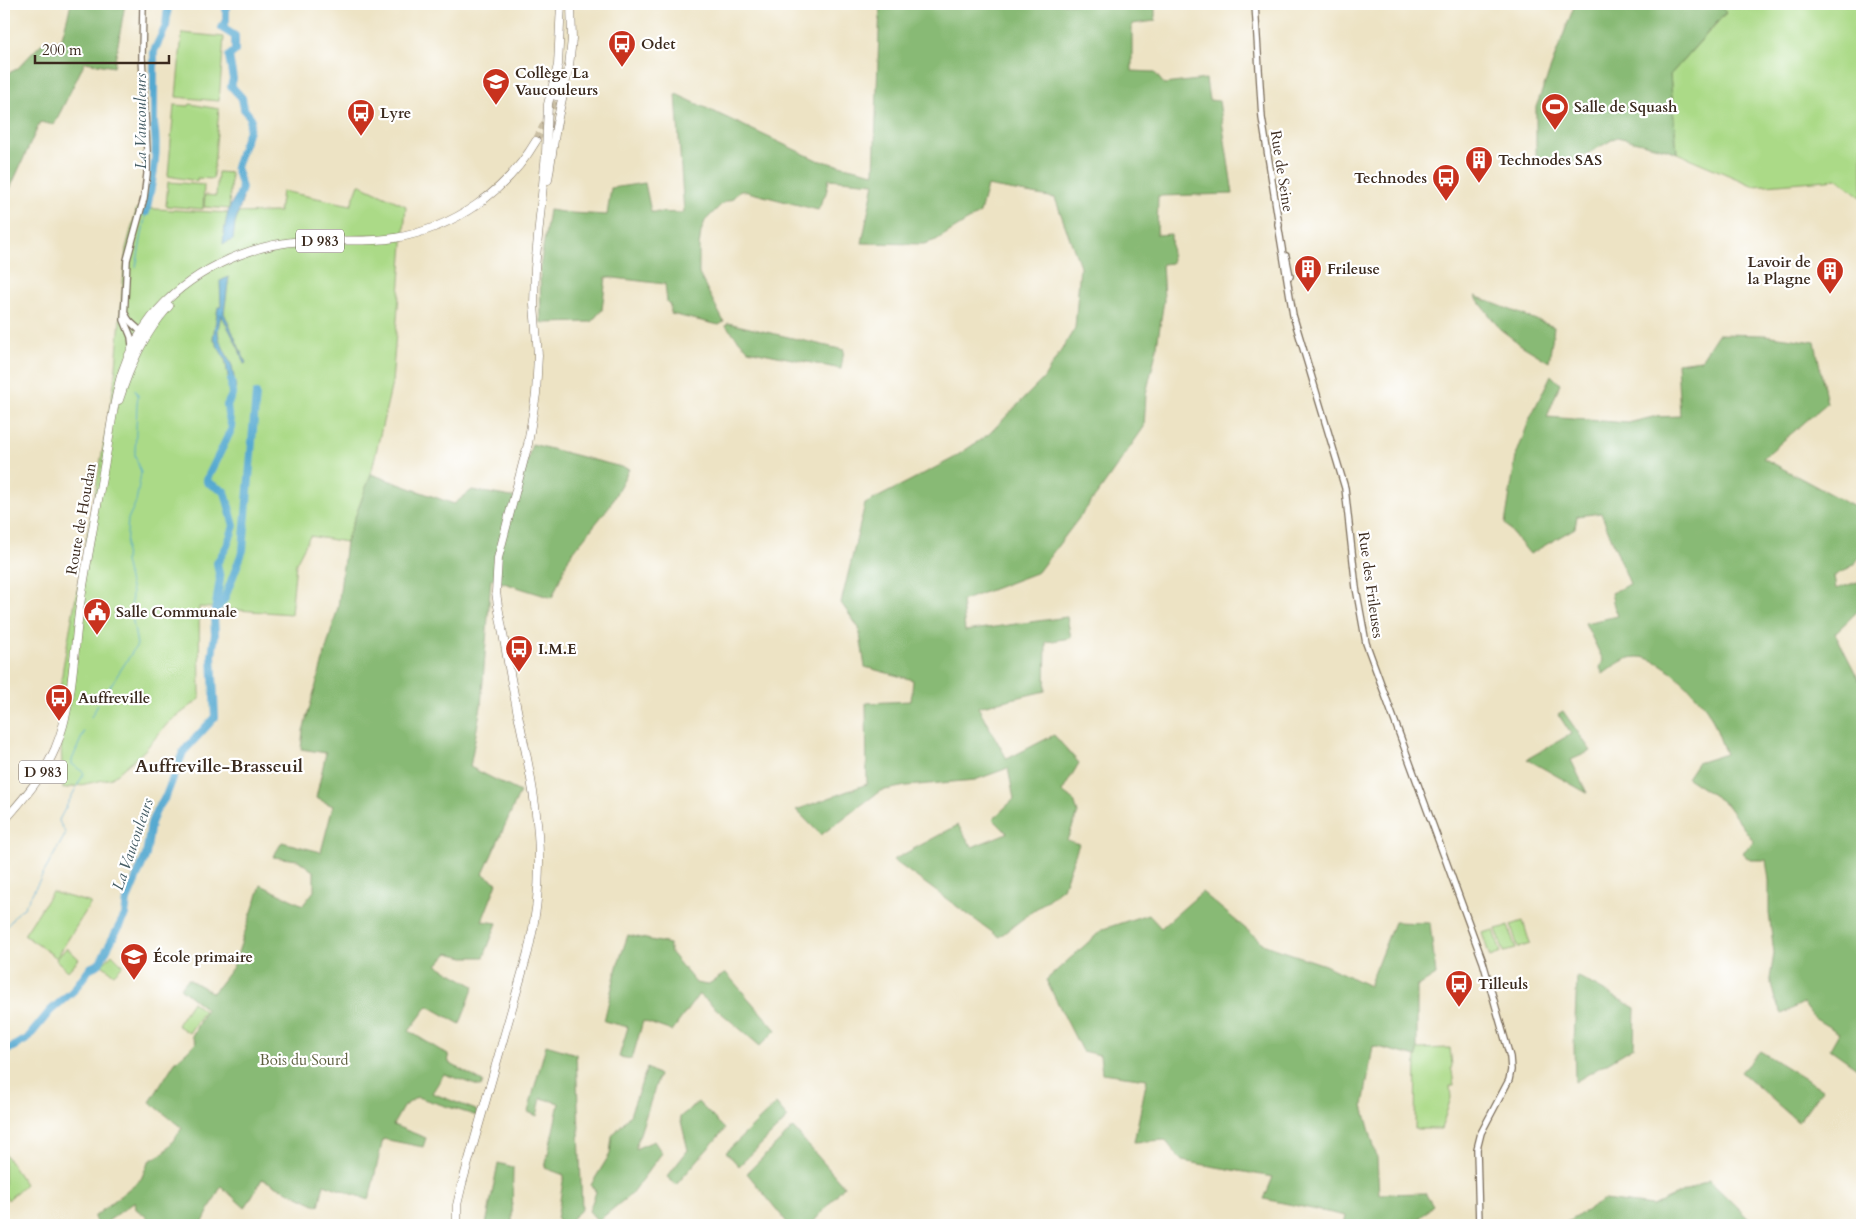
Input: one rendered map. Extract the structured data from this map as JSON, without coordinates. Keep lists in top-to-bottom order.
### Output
{
  "streets": {
    "main road": ["D 983", "Route de Houdan"],
    "street": ["Rue de Seine", "Rue des Frileuses"]
  },
  "crossings": [
    ["Rue de Seine", "Rue des Frileuses"],
    ["D 983", "Route de Houdan"]
  ],
  "districts": ["Auffreville-Brasseuil"],
  "water": ["La Vaucouleurs"],
  "parks": ["Bois du Sourd"],
  "places": {
    "bus stop": [
      "Odet",
      "Lyre",
      "Technodes",
      "I.M.E",
      "Auffreville",
      "Tilleuls"
    ],
    "school or university": ["Collège La Vaucouleurs", "École primaire"],
    "sports": ["Salle de Squash"],
    "building": ["Technodes SAS", "Frileuse", "Lavoir de la Plagne"],
    "public building": ["Salle Communale"]
  },
  "scale_bar": "200 m"
}
